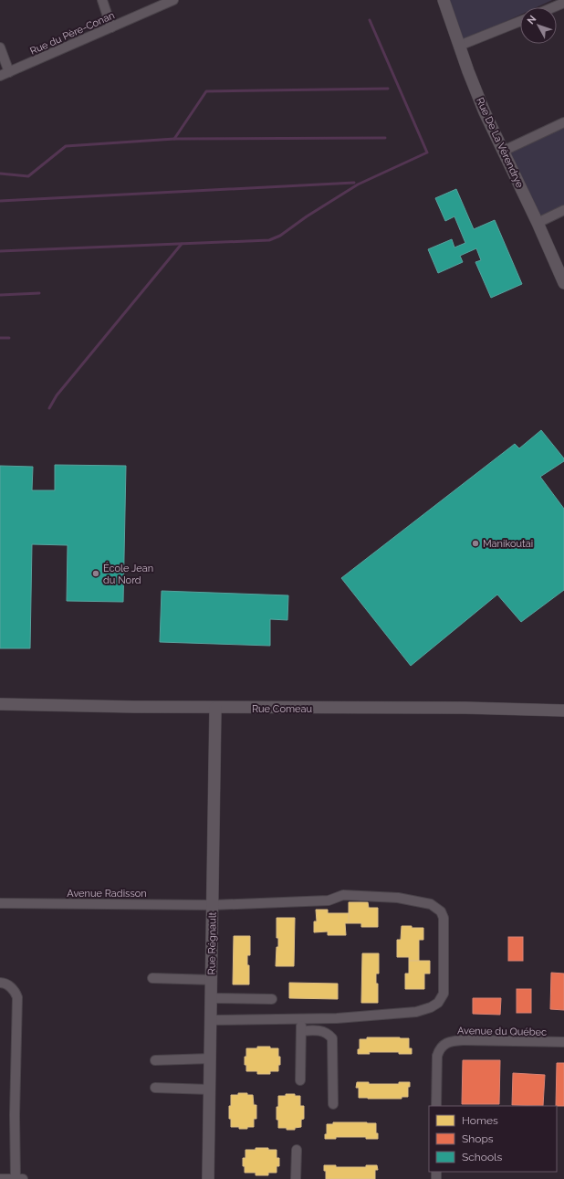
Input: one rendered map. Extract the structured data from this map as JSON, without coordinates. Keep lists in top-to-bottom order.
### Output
{
  "streets": {
    "street": [
      "Rue du Père-Conan",
      "Rue De La Vérendrye",
      "Rue Comeau",
      "Avenue Radisson",
      "Rue Régnault",
      "Avenue du Québec"
    ]
  },
  "crossings": [
    ["Rue Comeau", "Rue Régnault"],
    ["Avenue Radisson", "Rue Régnault"]
  ],
  "places": ["Manikoutai", "École Jean du Nord"],
  "legend": ["Homes", "Shops", "Schools"],
  "north": "top left"
}
